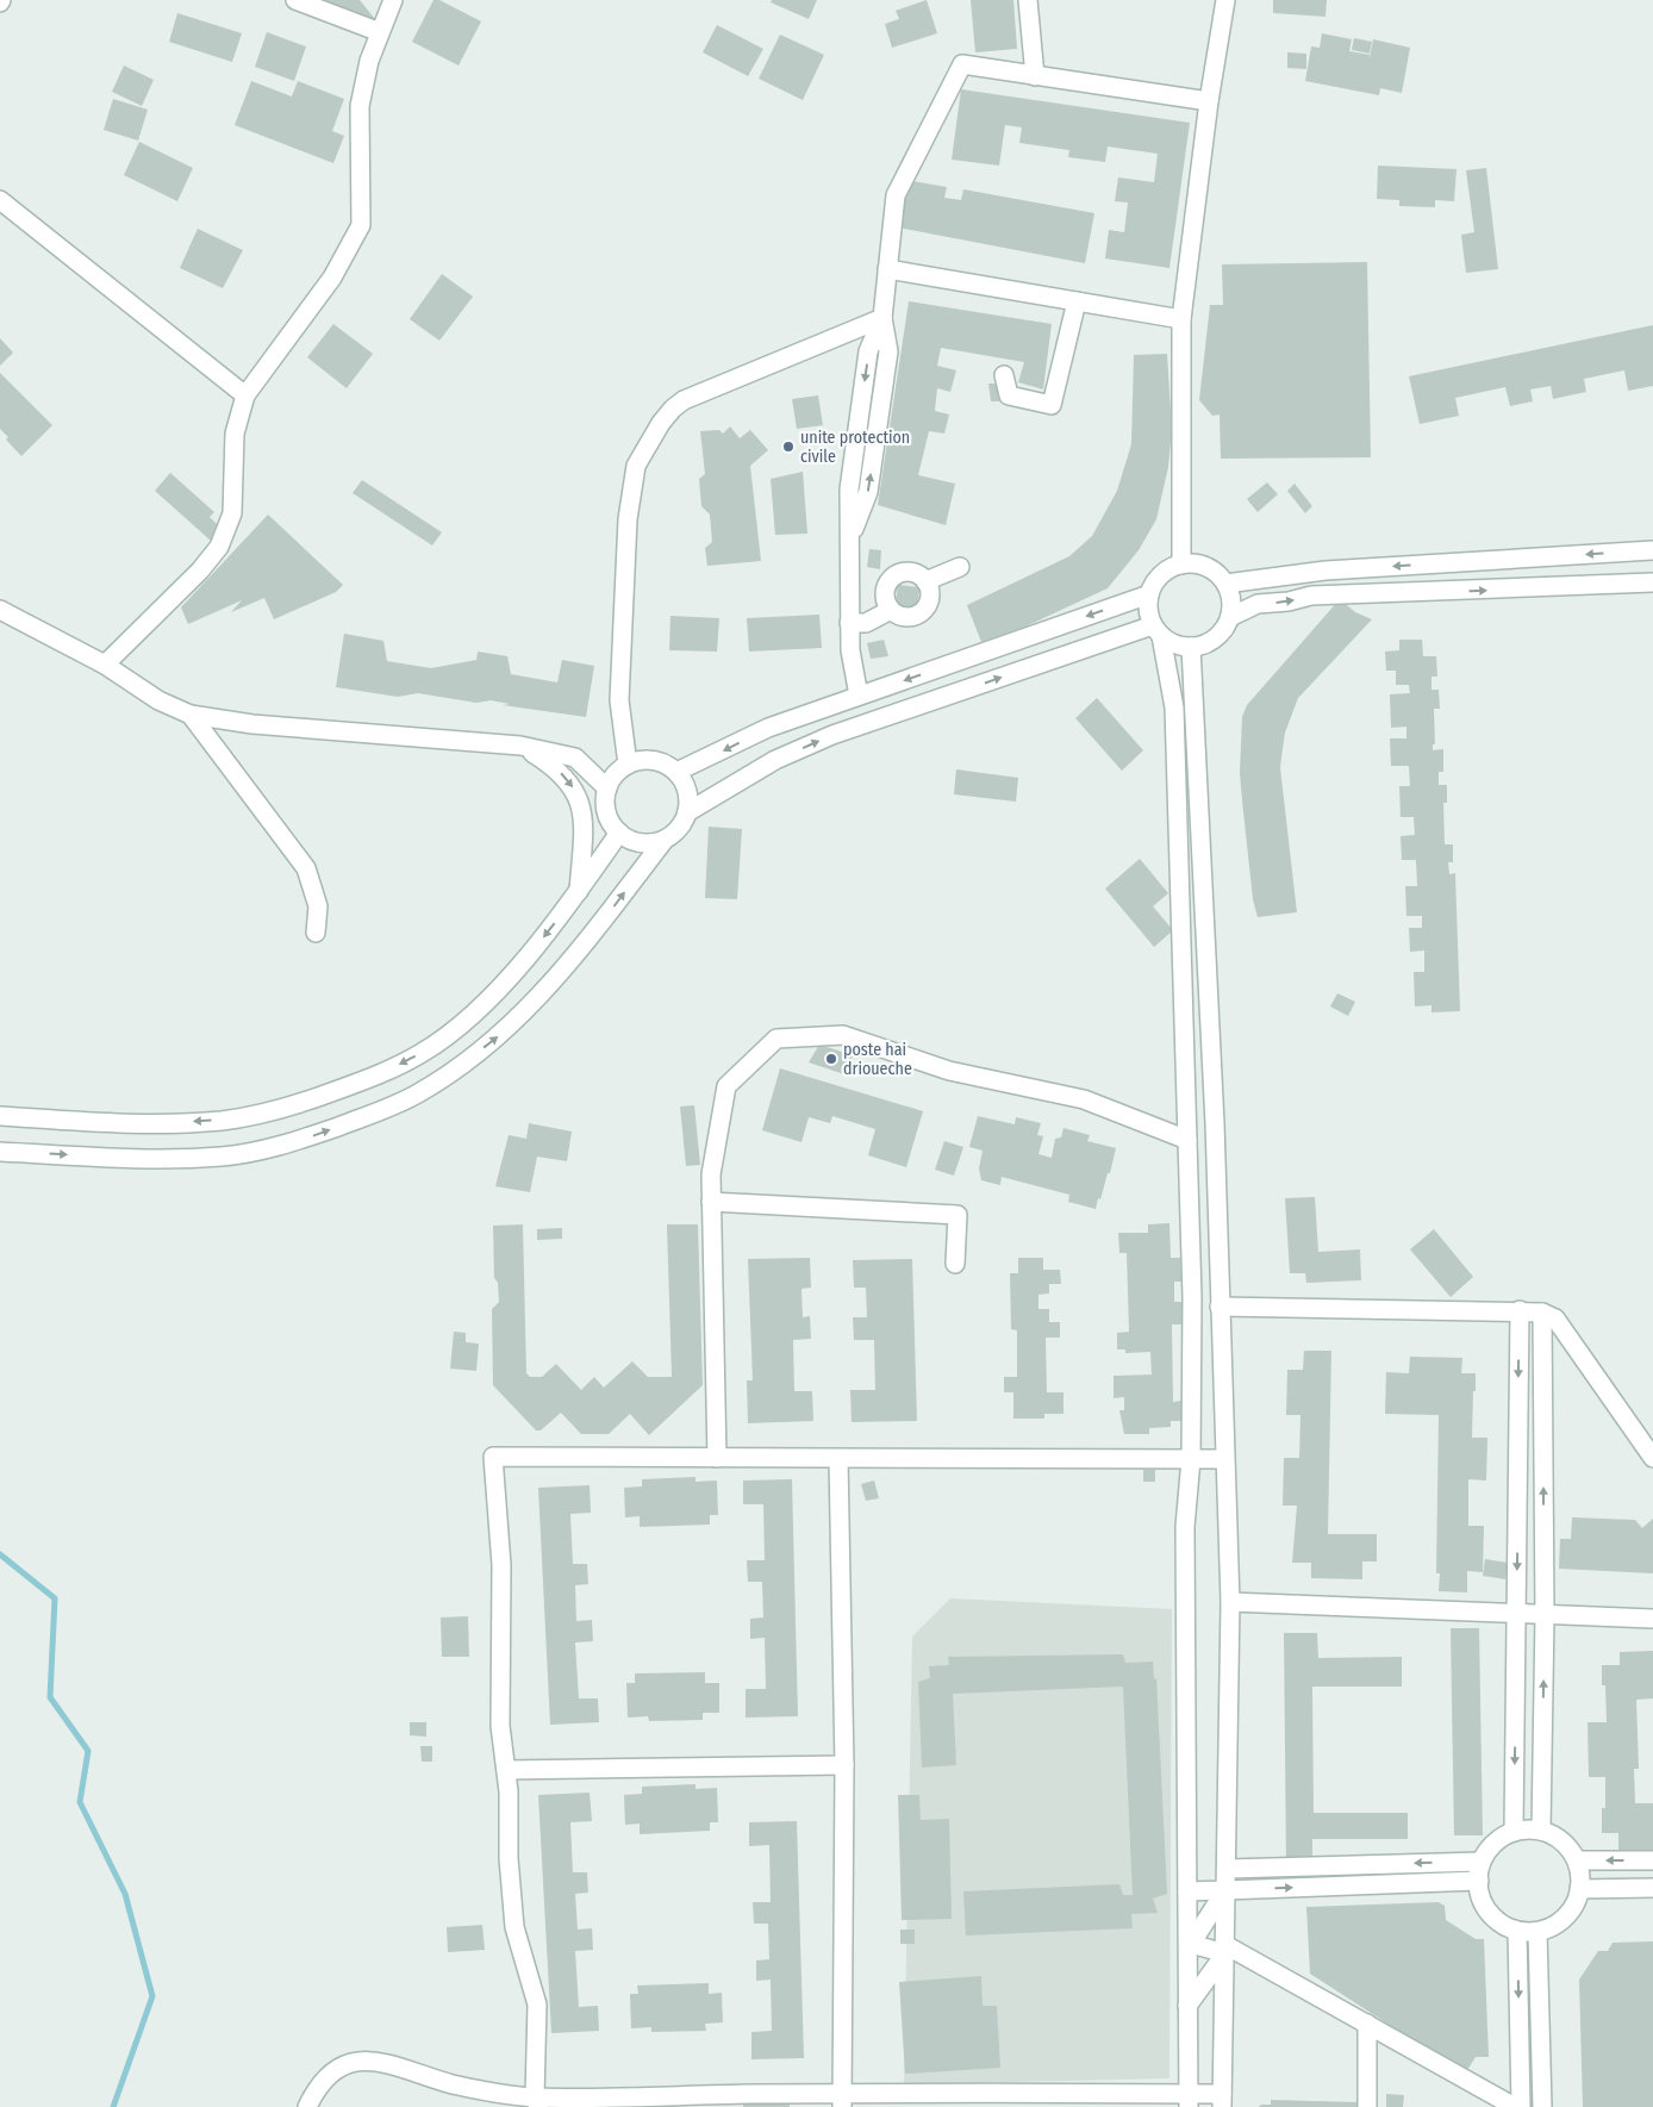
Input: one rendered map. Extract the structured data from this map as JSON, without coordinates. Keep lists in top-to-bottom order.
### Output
{
  "places": ["unite protection civile", "poste hai drioueche"]
}
